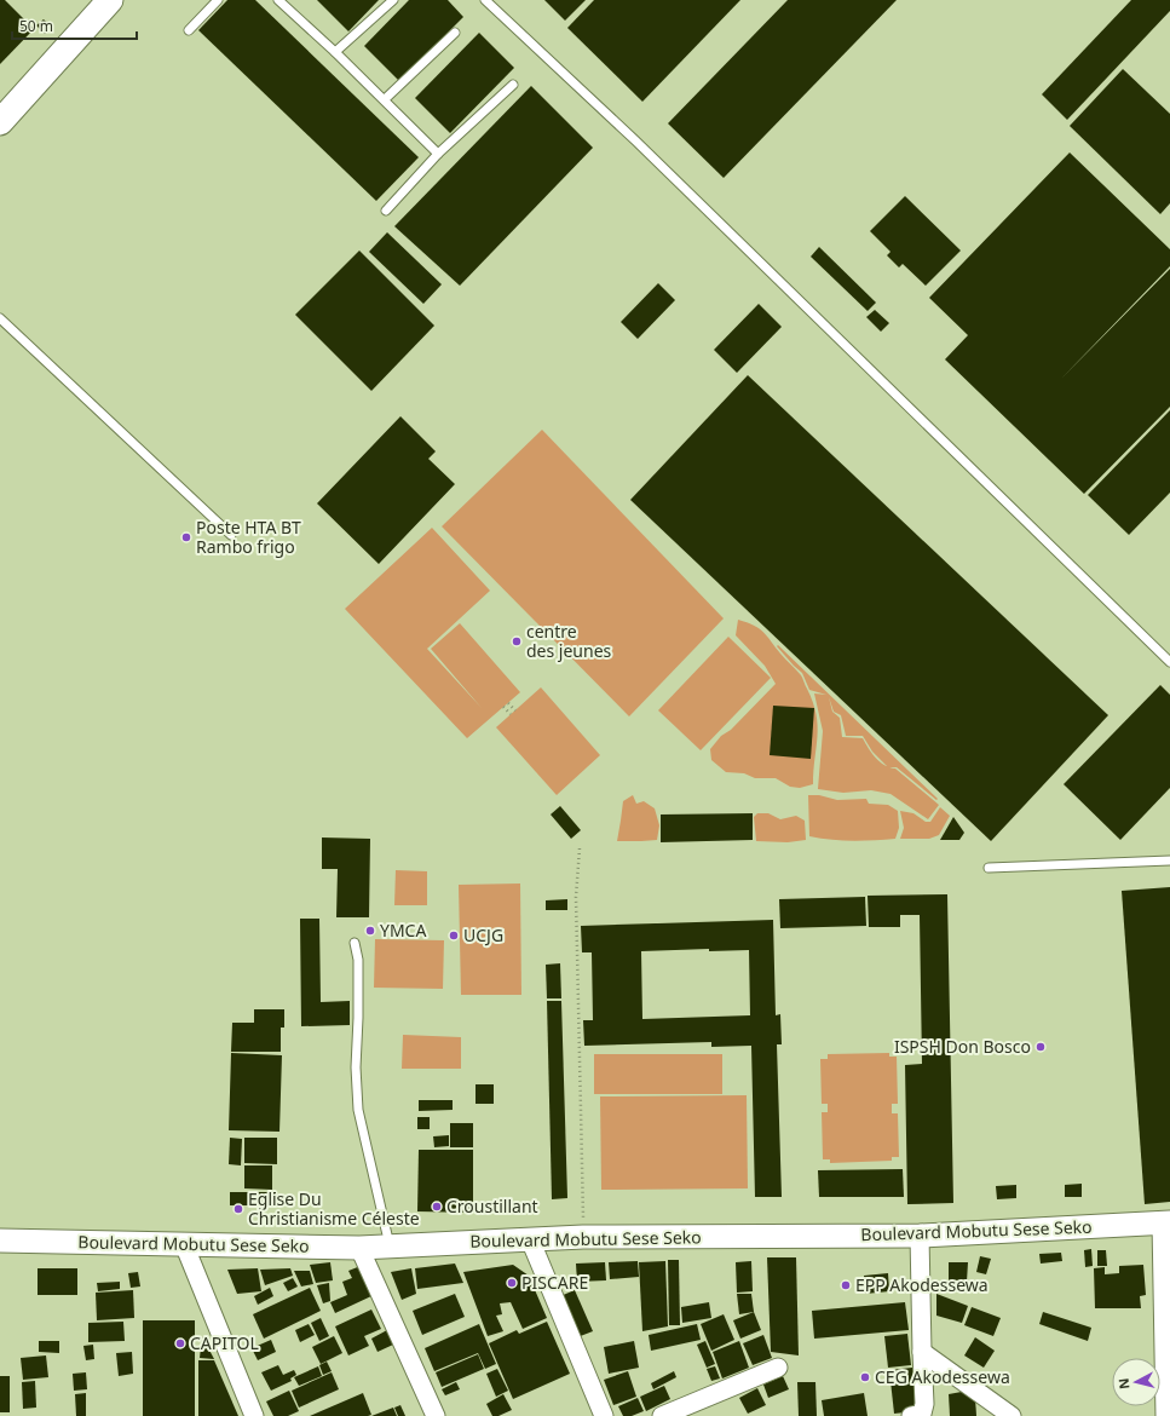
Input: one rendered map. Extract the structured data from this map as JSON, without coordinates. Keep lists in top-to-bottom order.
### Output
{
  "streets": {
    "street": ["Boulevard Mobutu Sese Seko"]
  },
  "places": [
    "Poste HTA BT Rambo frigo",
    "centre des jeunes",
    "YMCA",
    "UCJG",
    "ISPSH Don Bosco",
    "Croustillant",
    "Eglise Du Christianisme Céleste",
    "PISCARE",
    "EPP Akodessewa",
    "CAPITOL",
    "CEG Akodessewa"
  ],
  "scale_bar": "50 m",
  "north": "left"
}
